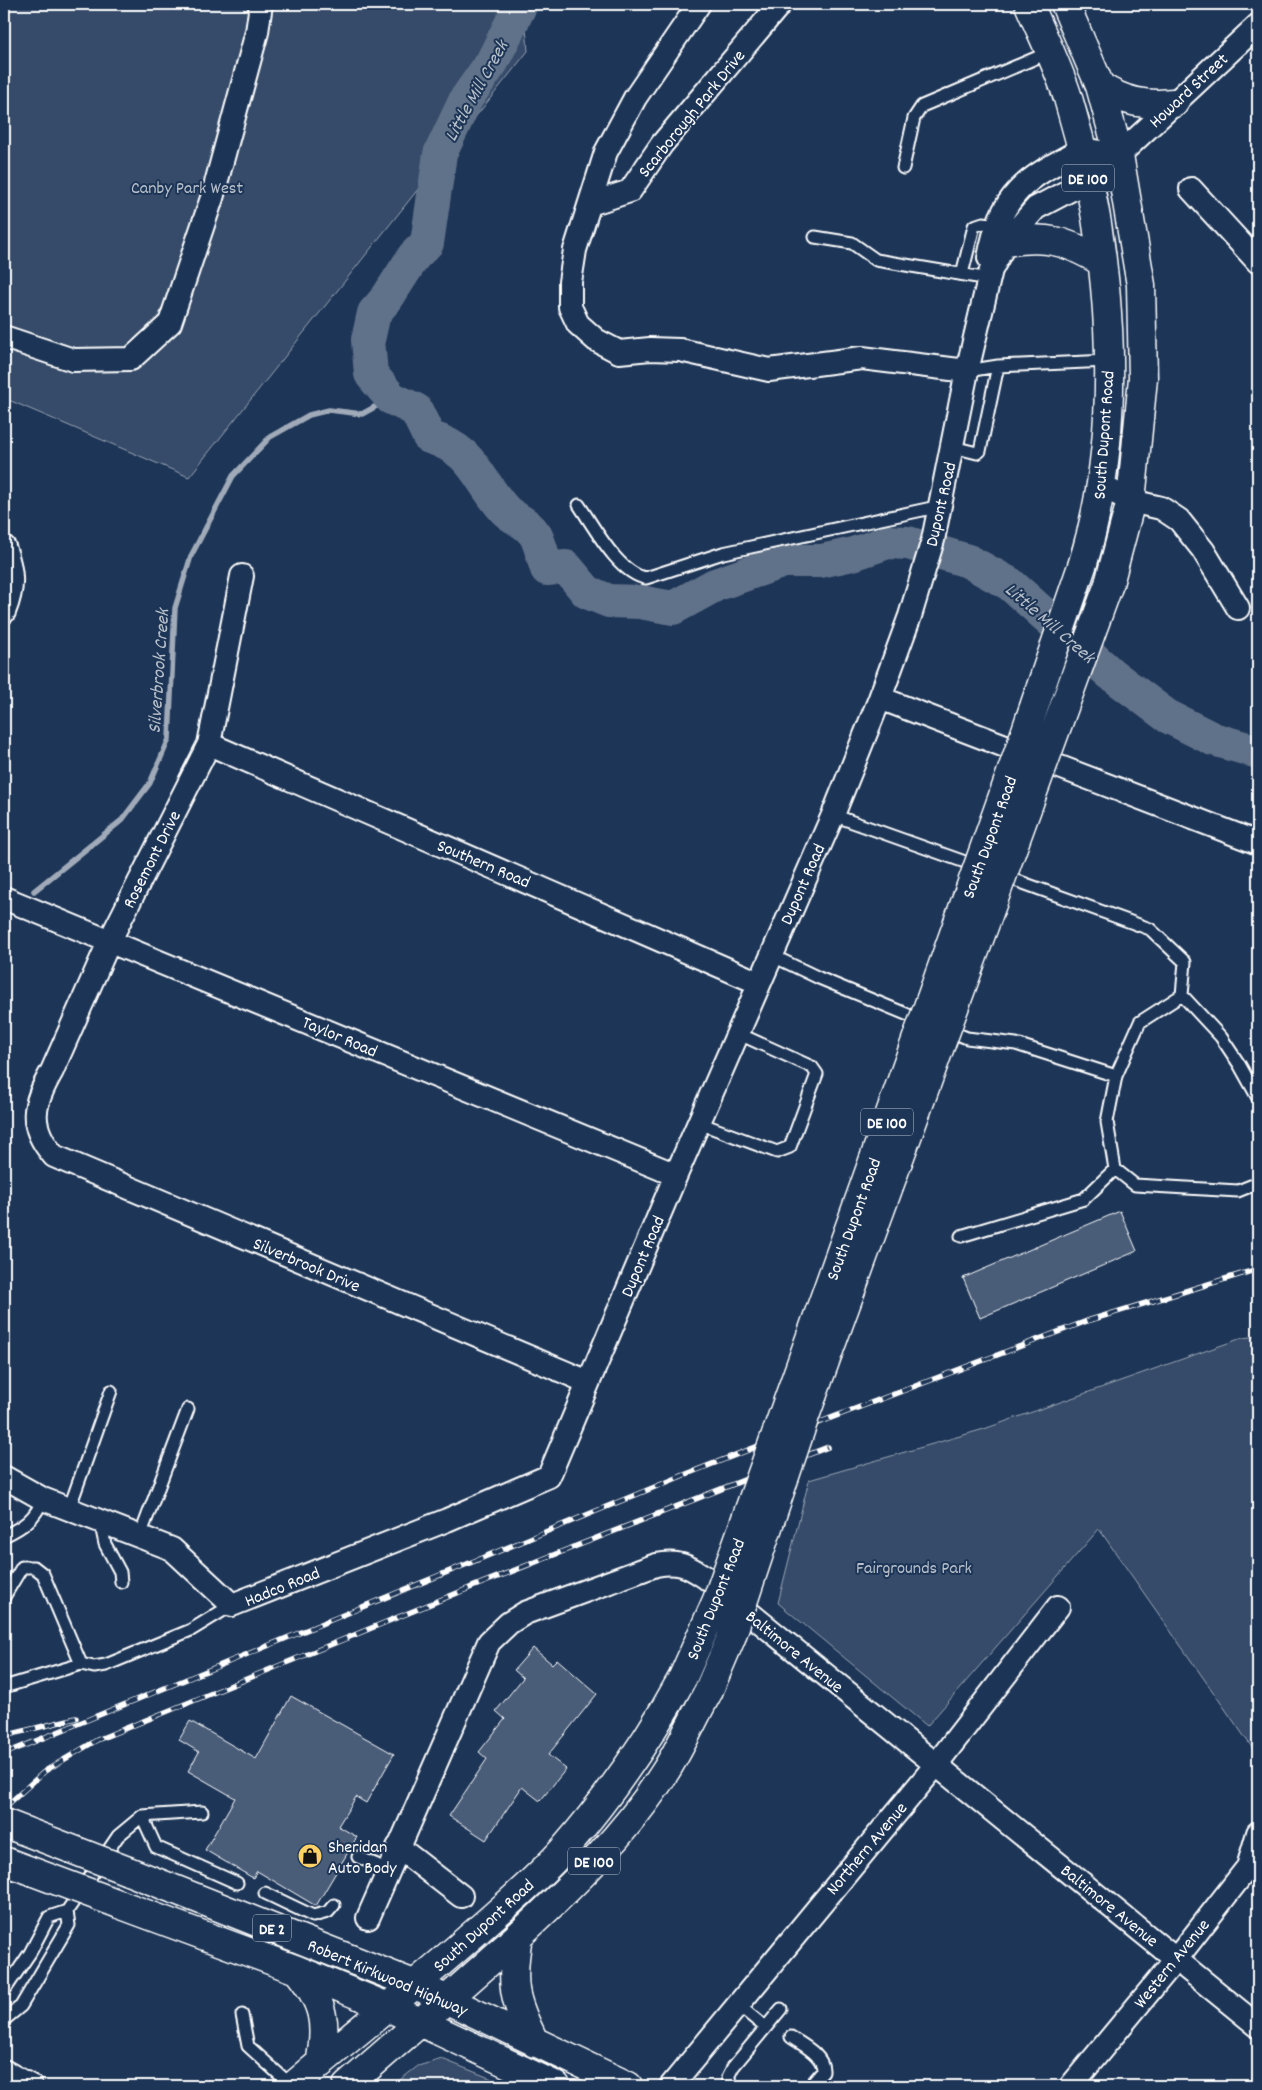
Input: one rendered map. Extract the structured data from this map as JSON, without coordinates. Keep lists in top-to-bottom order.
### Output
{
  "streets": {
    "main road": [
      "DE 100",
      "South Dupont Road",
      "DE 2",
      "Robert Kirkwood Highway"
    ],
    "street": [
      "Howard Street",
      "Scarborough Park Drive",
      "Dupont Road",
      "Rosemont Drive",
      "Southern Road",
      "Taylor Road",
      "Silverbrook Drive",
      "Hadco Road",
      "Baltimore Avenue",
      "Northern Avenue",
      "Western Avenue"
    ]
  },
  "crossings": [
    ["Howard Street", "South Dupont Road"],
    ["Howard Street", "Dupont Road"],
    ["South Dupont Road", "Dupont Road"],
    ["South Dupont Road", "Robert Kirkwood Highway"],
    ["Dupont Road", "Southern Road"],
    ["Dupont Road", "Taylor Road"],
    ["Dupont Road", "Silverbrook Drive"],
    ["Dupont Road", "Hadco Road"],
    ["Rosemont Drive", "Southern Road"],
    ["Rosemont Drive", "Taylor Road"],
    ["Rosemont Drive", "Silverbrook Drive"],
    ["Baltimore Avenue", "Northern Avenue"],
    ["Baltimore Avenue", "Western Avenue"]
  ],
  "water": ["Little Mill Creek", "Silverbrook Creek"],
  "parks": ["Canby Park West", "Fairgrounds Park"],
  "places": {
    "shop": ["Sheridan Auto Body"]
  }
}
